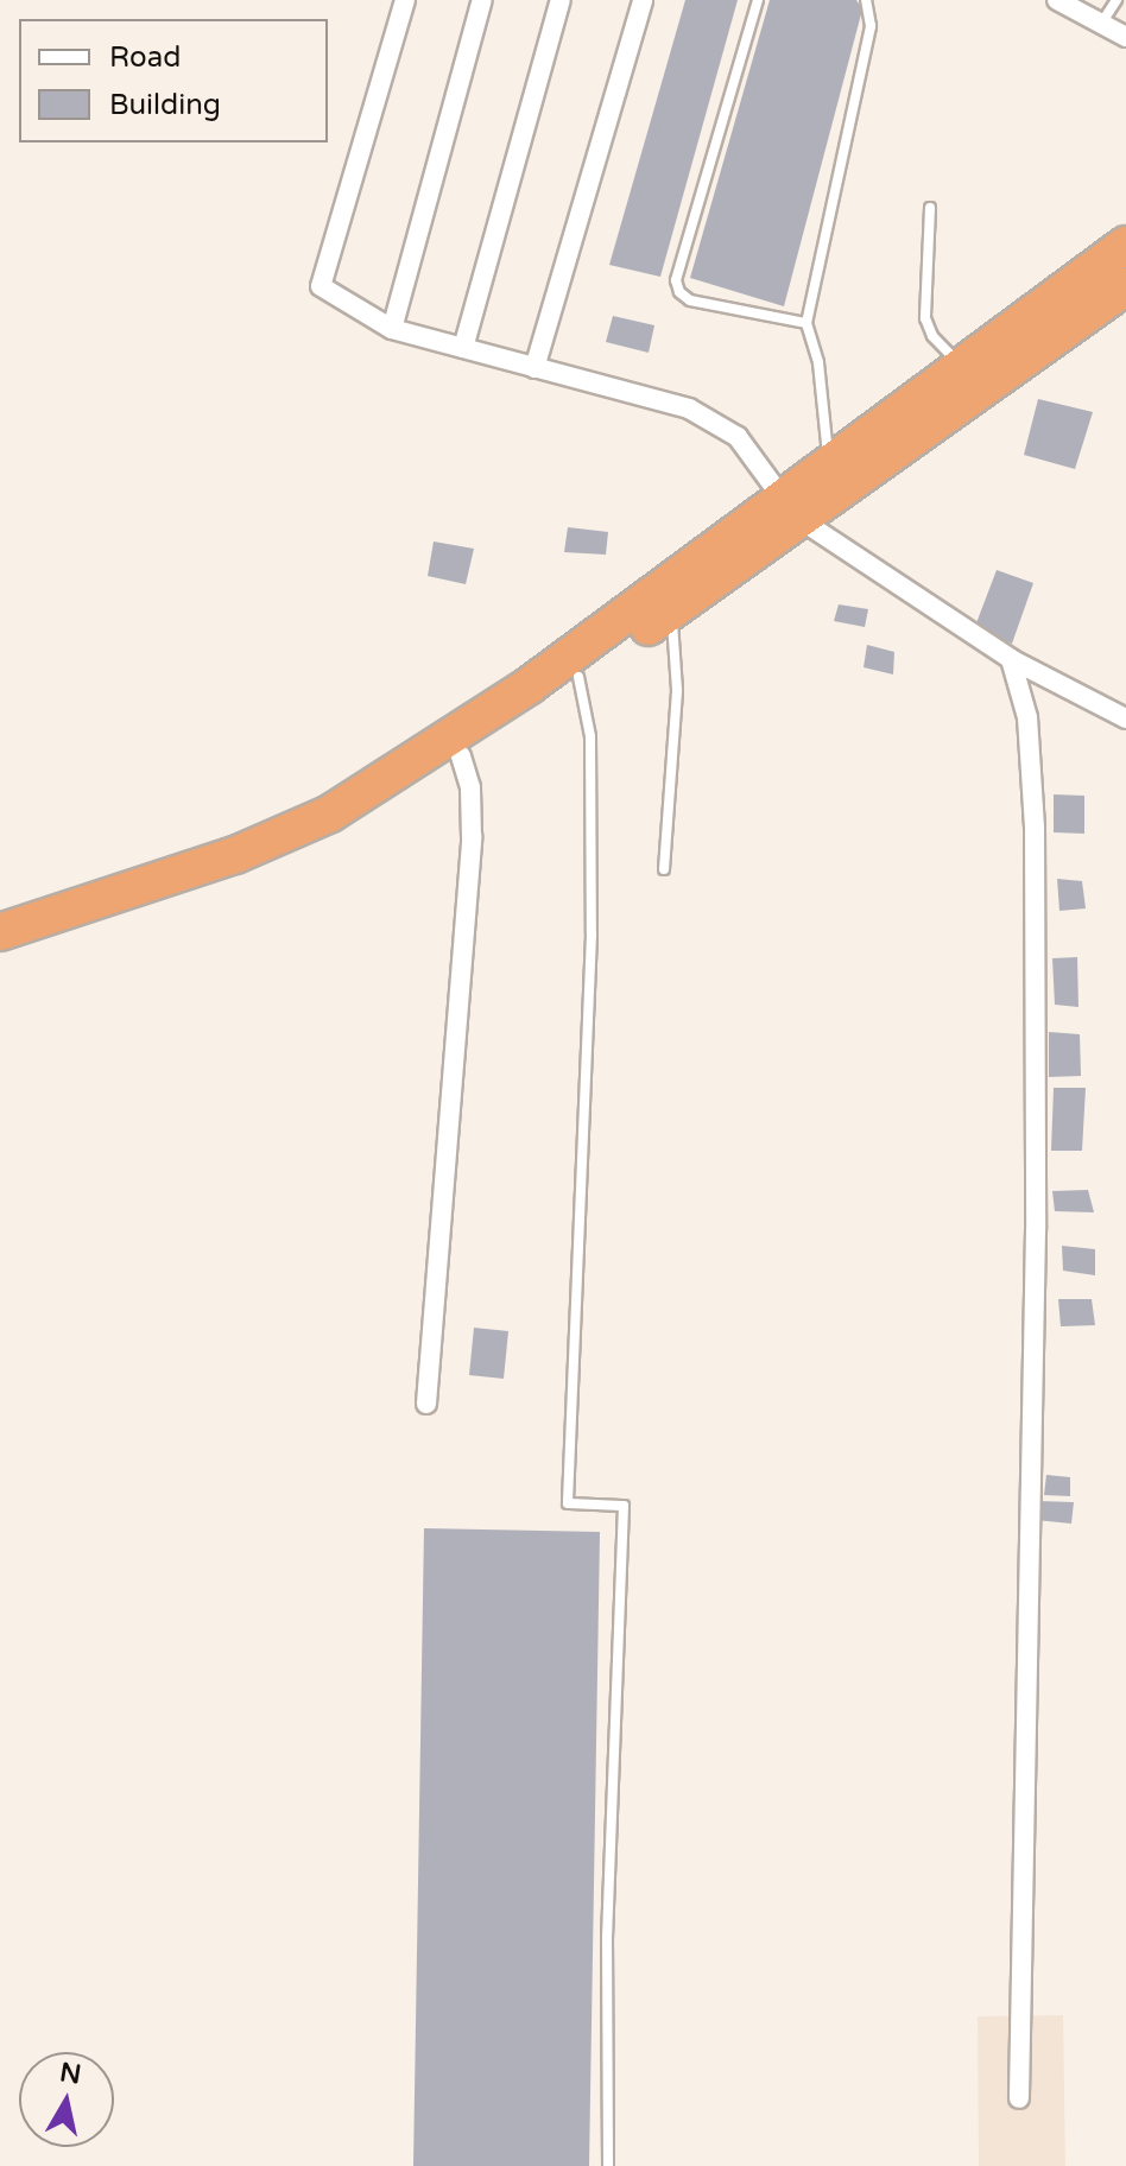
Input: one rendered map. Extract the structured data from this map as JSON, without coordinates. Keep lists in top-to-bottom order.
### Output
{
  "legend": ["Road", "Building"],
  "north": "top"
}
